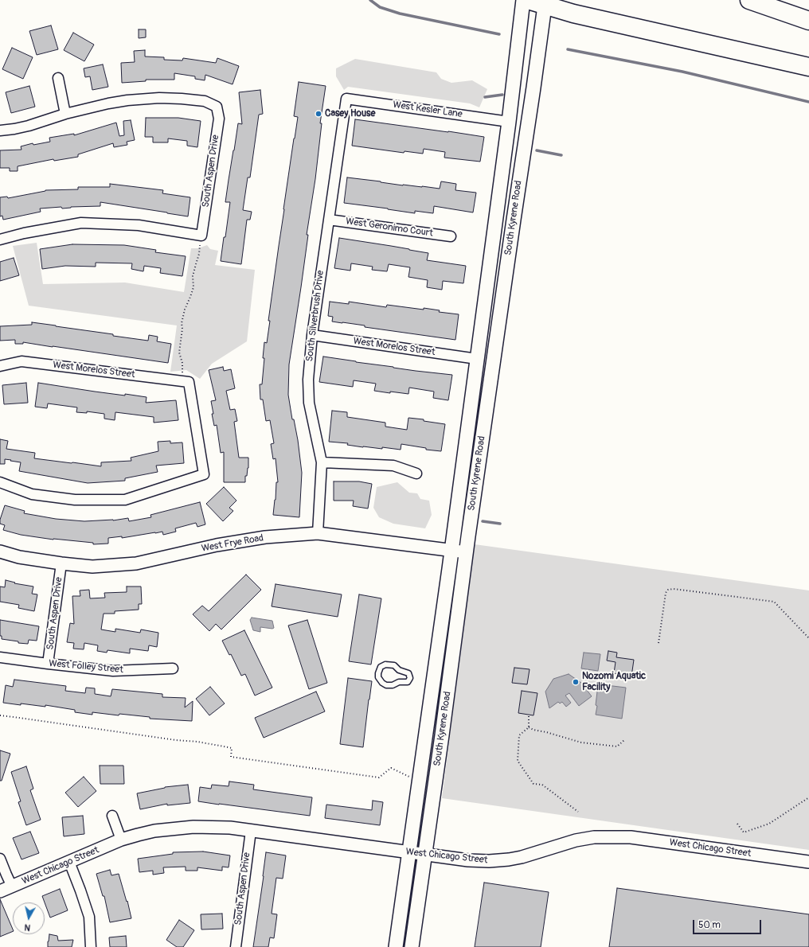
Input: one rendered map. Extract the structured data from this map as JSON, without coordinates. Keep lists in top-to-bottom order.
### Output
{
  "streets": {
    "main road": ["South Kyrene Road"],
    "street": [
      "West Kesler Lane",
      "South Aspen Drive",
      "West Geronimo Court",
      "South Silverbrush Drive",
      "West Morelos Street",
      "West Frye Road",
      "West Folley Street",
      "West Chicago Street"
    ]
  },
  "crossings": [
    ["West Kesler Lane", "South Kyrene Road"],
    ["West Kesler Lane", "South Silverbrush Drive"],
    ["South Aspen Drive", "West Frye Road"],
    ["South Aspen Drive", "West Folley Street"],
    ["South Aspen Drive", "West Chicago Street"],
    ["South Kyrene Road", "West Morelos Street"],
    ["South Kyrene Road", "West Frye Road"],
    ["South Kyrene Road", "West Chicago Street"],
    ["West Geronimo Court", "South Silverbrush Drive"],
    ["South Silverbrush Drive", "West Morelos Street"],
    ["South Silverbrush Drive", "West Frye Road"]
  ],
  "places": ["Casey House", "Nozomi Aquatic Facility"],
  "scale_bar": "50 m",
  "north": "bottom"
}
